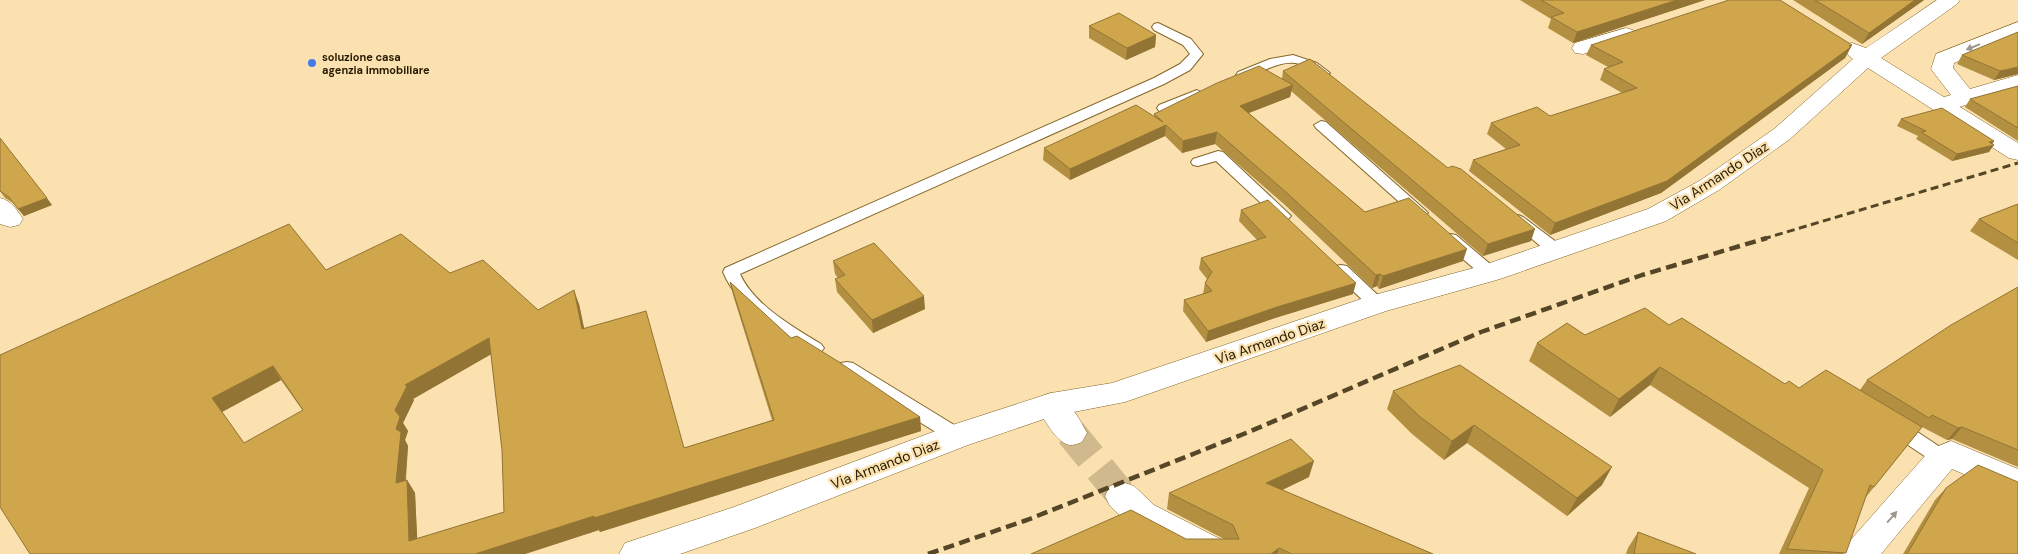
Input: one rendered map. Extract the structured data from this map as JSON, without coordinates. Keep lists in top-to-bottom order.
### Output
{
  "streets": {
    "street": ["Via Armando Diaz"]
  },
  "places": ["soluzione casa agenzia immobiliare"]
}
